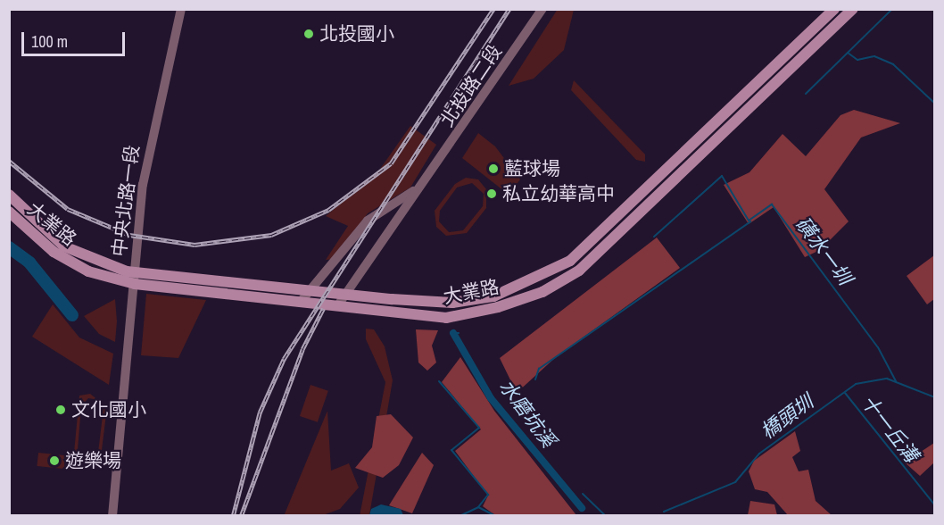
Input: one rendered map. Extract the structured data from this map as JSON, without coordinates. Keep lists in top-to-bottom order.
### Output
{
  "streets": {
    "main road": ["大業路"],
    "street": ["北投路二段", "中央北路一段"]
  },
  "crossings": [
    ["中央北路一段", "大業路"]
  ],
  "water": [
    "磺水一圳",
    "水磨坑溪",
    "橋頭圳",
    "十一丘溝"
  ],
  "places": [
    "北投國小",
    "藍球場",
    "私立幼華高中",
    "文化國小",
    "遊樂場"
  ],
  "scale_bar": "100 m"
}
